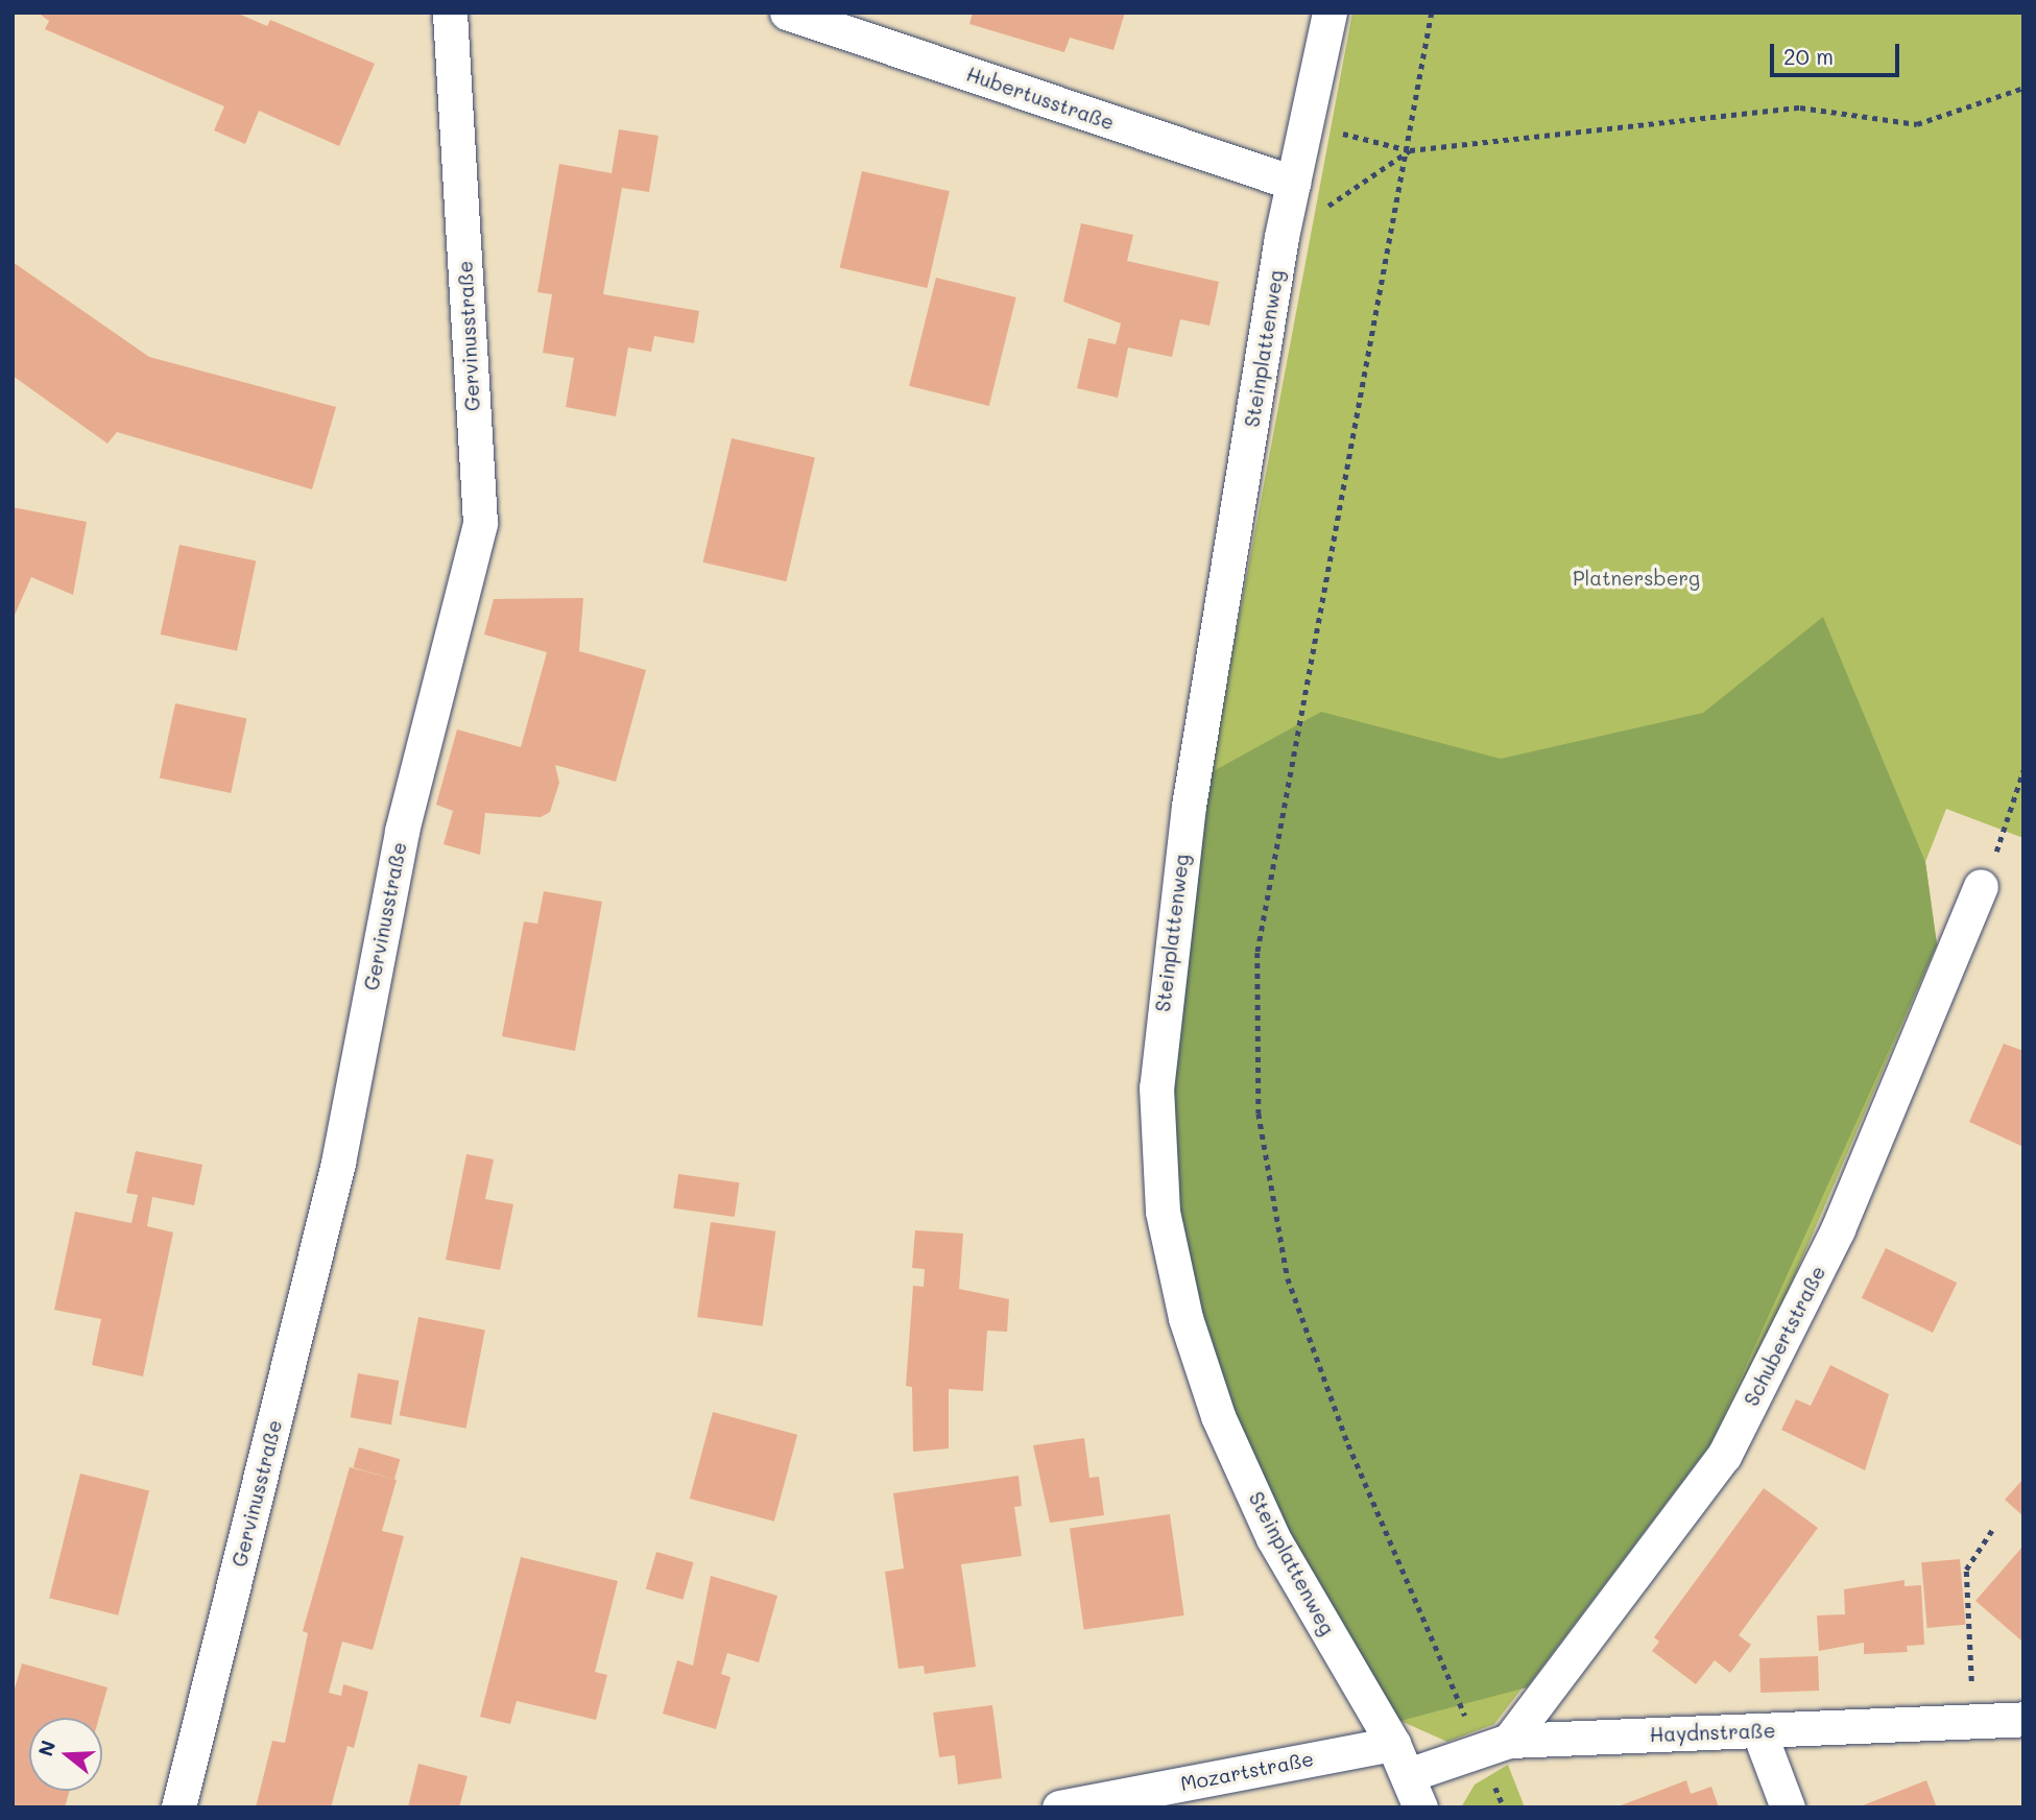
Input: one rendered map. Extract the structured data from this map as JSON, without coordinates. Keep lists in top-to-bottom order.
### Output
{
  "streets": {
    "street": [
      "Hubertusstraße",
      "Gervinusstraße",
      "Steinplattenweg",
      "Schubertstraße",
      "Haydnstraße",
      "Mozartstraße"
    ]
  },
  "crossings": [
    ["Hubertusstraße", "Steinplattenweg"],
    ["Steinplattenweg", "Haydnstraße"],
    ["Steinplattenweg", "Mozartstraße"],
    ["Schubertstraße", "Haydnstraße"]
  ],
  "parks": ["Platnersberg"],
  "scale_bar": "20 m",
  "north": "left"
}
